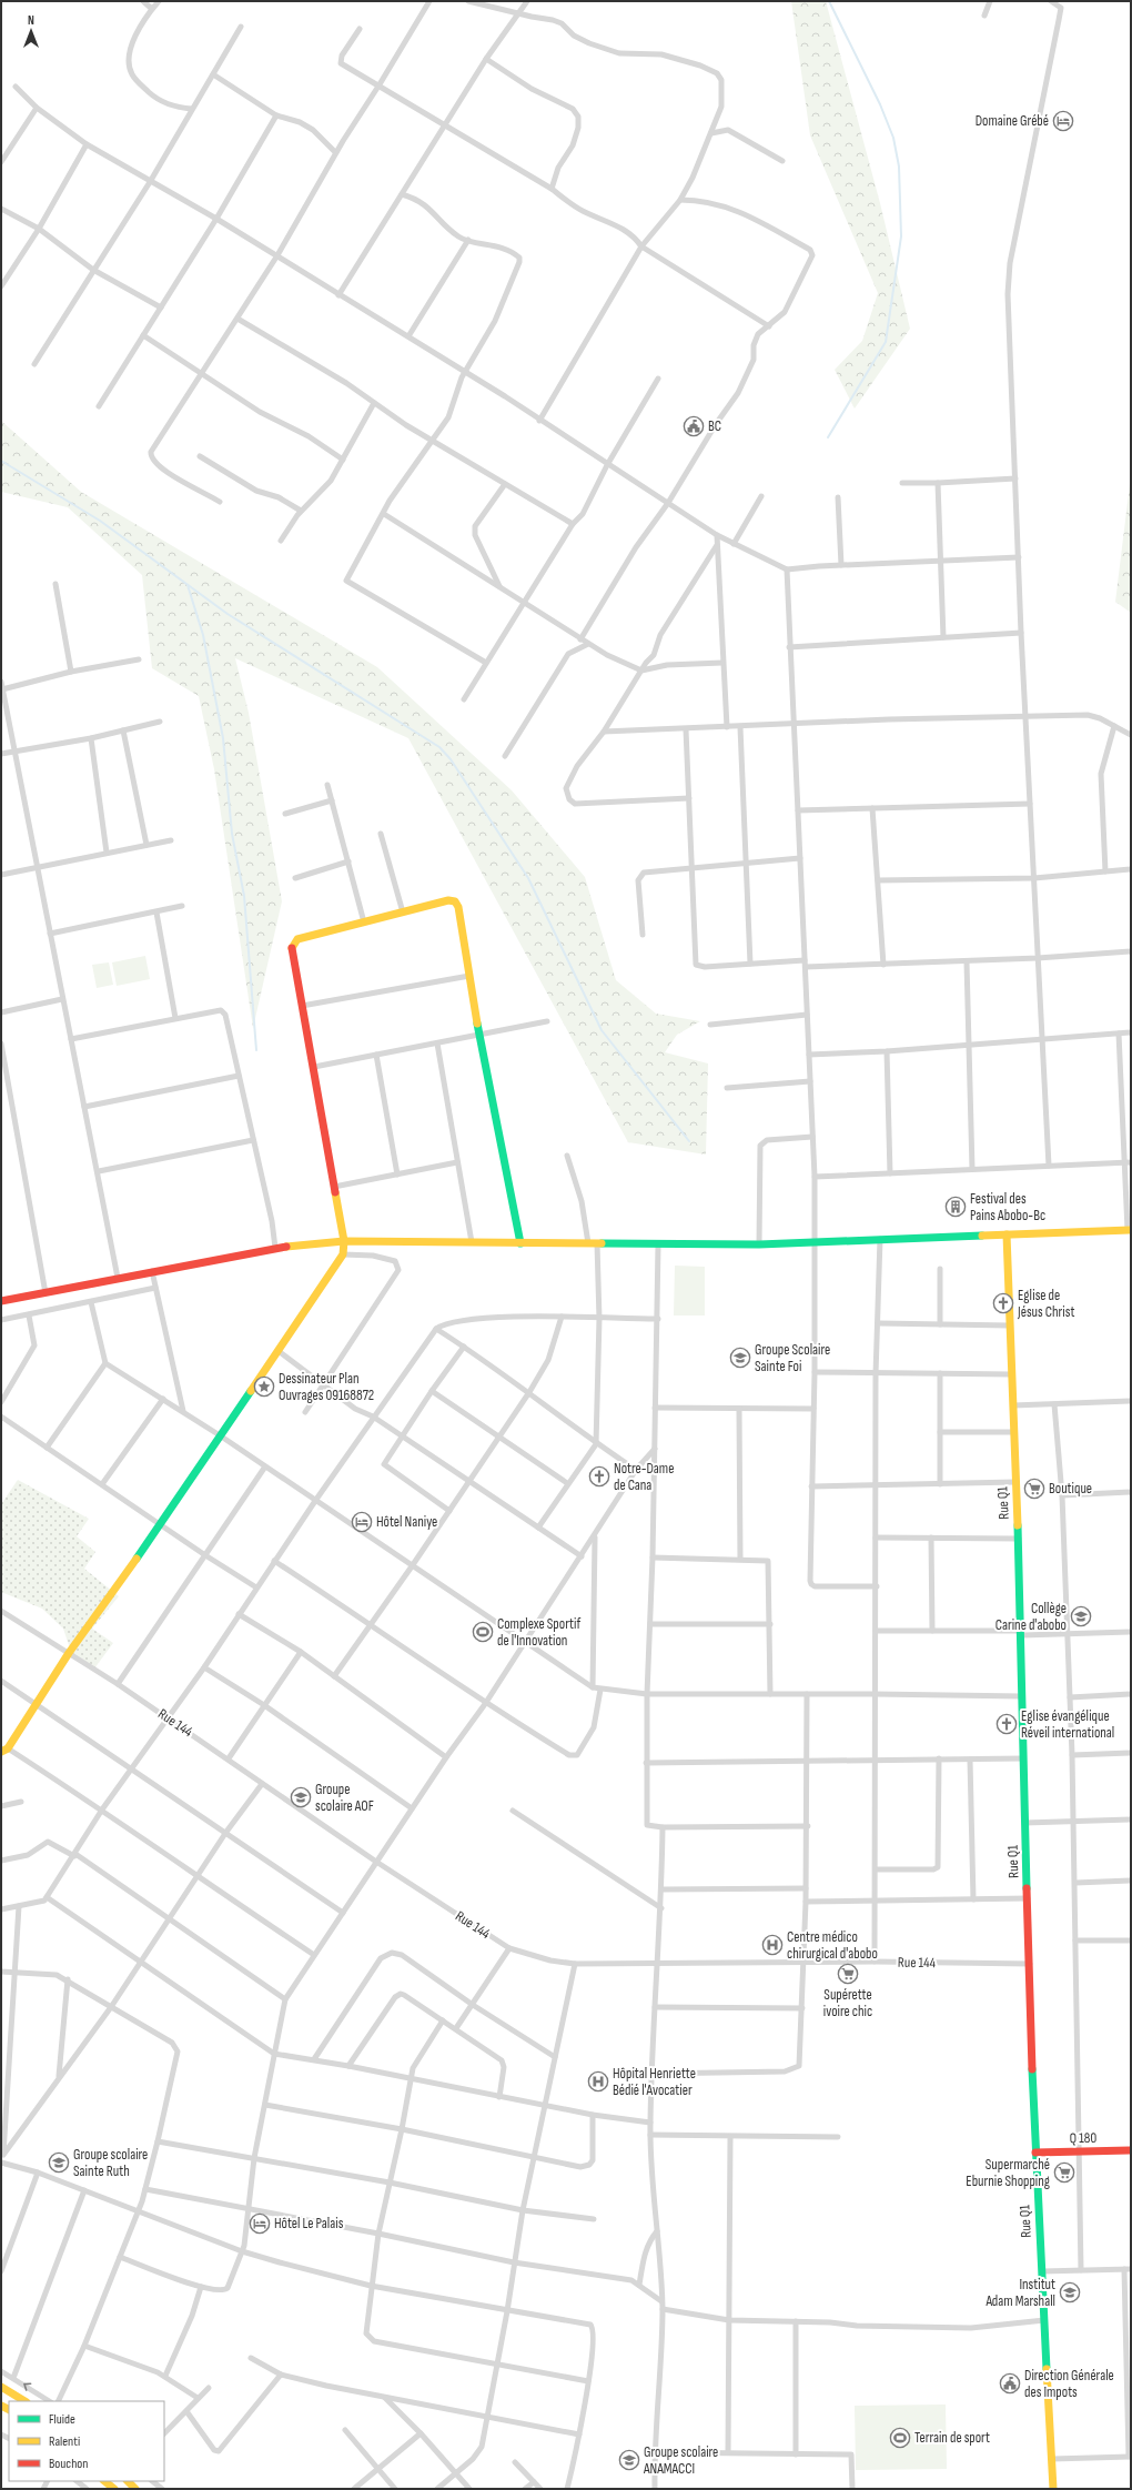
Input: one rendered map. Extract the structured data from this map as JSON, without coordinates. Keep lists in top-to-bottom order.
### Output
{
  "streets": {
    "street": ["Rue Q1", "Rue 144", "Q 180"]
  },
  "crossings": [
    ["Rue Q1", "Rue 144"],
    ["Rue Q1", "Q 180"]
  ],
  "places": {
    "hotel": ["Domaine Grébé", "Hôtel Naniye", "Hôtel Le Palais"],
    "public building": ["BC", "Direction Générale des Impots"],
    "building": ["Festival des Pains Abobo-Bc"],
    "church": ["Eglise de Jésus Christ", "Notre-Dame de Cana", "Eglise évangélique Réveil international"],
    "school or university": [
      "Groupe Scolaire Sainte Foi",
      "Collège Carine d'abobo",
      "Groupe scolaire AOF",
      "Groupe scolaire Sainte Ruth",
      "Institut Adam Marshall",
      "Groupe scolaire ANAMACCI"
    ],
    "place": ["Dessinateur Plan Ouvrages 09168872"],
    "supermarket": ["Boutique", "Supérette ivoire chic", "Supermarché Eburnie Shopping"],
    "sports": ["Complexe Sportif de l'Innovation", "Terrain de sport"],
    "hospital": ["Centre médico chirurgical d'abobo", "Hôpital Henriette Bédié l'Avocatier"]
  },
  "legend": ["Fluide", "Ralenti", "Bouchon"],
  "north": "top"
}
